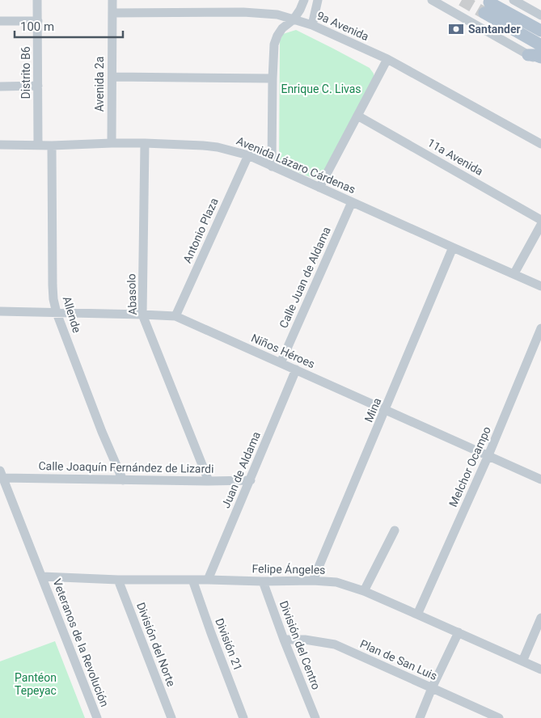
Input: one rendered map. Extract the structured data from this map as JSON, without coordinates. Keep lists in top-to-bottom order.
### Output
{
  "streets": {
    "street": [
      "9a Avenida",
      "Distrito B6",
      "Avenida 2a",
      "11a Avenida",
      "Avenida Lázaro Cárdenas",
      "Antonio Plaza",
      "Calle Juan de Aldama",
      "Abasolo",
      "Allende",
      "Niños Héroes",
      "Mina",
      "Melchor Ocampo",
      "Calle Joaquín Fernández de Lizardi",
      "Juan de Aldama",
      "Felipe Ángeles",
      "Veteranos de la Revolución",
      "División del Norte",
      "División 21",
      "División del Centro",
      "Plan de San Luis"
    ]
  },
  "crossings": [
    ["9a Avenida", "Avenida 2a"],
    ["Distrito B6", "Avenida Lázaro Cárdenas"],
    ["Avenida 2a", "Avenida Lázaro Cárdenas"],
    ["Avenida Lázaro Cárdenas", "Antonio Plaza"],
    ["Avenida Lázaro Cárdenas", "Calle Juan de Aldama"],
    ["Avenida Lázaro Cárdenas", "Abasolo"],
    ["Avenida Lázaro Cárdenas", "Allende"],
    ["Avenida Lázaro Cárdenas", "Mina"],
    ["Antonio Plaza", "Niños Héroes"],
    ["Calle Juan de Aldama", "Niños Héroes"],
    ["Abasolo", "Niños Héroes"],
    ["Abasolo", "Calle Joaquín Fernández de Lizardi"],
    ["Allende", "Niños Héroes"],
    ["Allende", "Calle Joaquín Fernández de Lizardi"],
    ["Niños Héroes", "Mina"],
    ["Niños Héroes", "Melchor Ocampo"],
    ["Niños Héroes", "Juan de Aldama"],
    ["Mina", "Felipe Ángeles"],
    ["Melchor Ocampo", "Felipe Ángeles"],
    ["Calle Joaquín Fernández de Lizardi", "Juan de Aldama"],
    ["Calle Joaquín Fernández de Lizardi", "Veteranos de la Revolución"],
    ["Juan de Aldama", "Felipe Ángeles"],
    ["Felipe Ángeles", "Veteranos de la Revolución"],
    ["Felipe Ángeles", "División del Norte"],
    ["Felipe Ángeles", "División 21"],
    ["Felipe Ángeles", "División del Centro"],
    ["División del Centro", "Plan de San Luis"]
  ],
  "parks": ["Enrique C. Livas", "Pantéon Tepeyac"],
  "places": {
    "bank": ["Santander"]
  },
  "scale_bar": "100 m"
}
